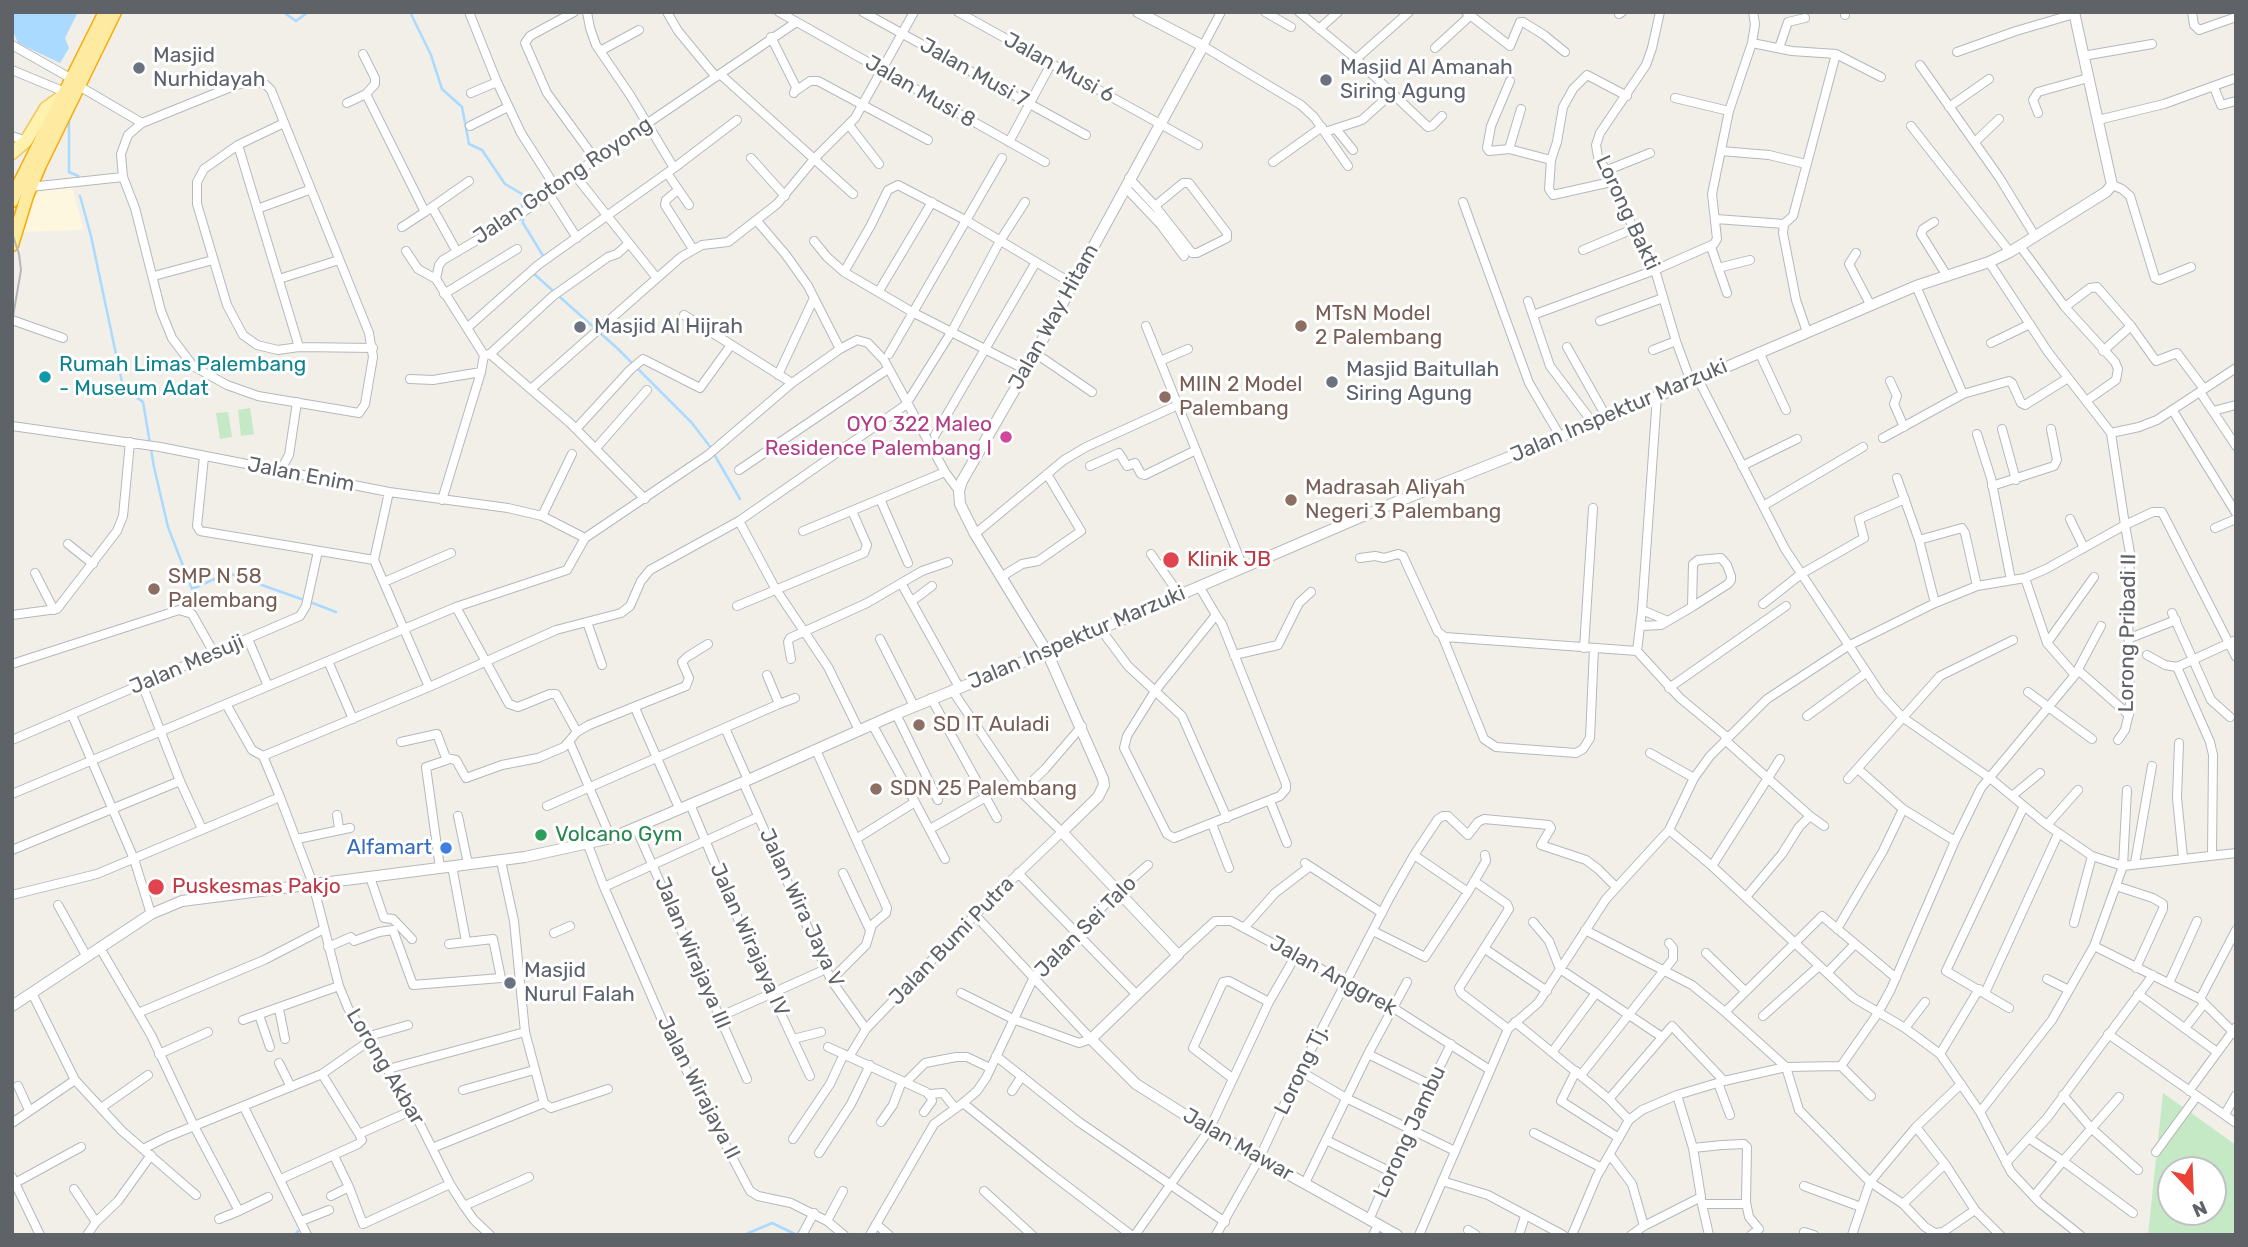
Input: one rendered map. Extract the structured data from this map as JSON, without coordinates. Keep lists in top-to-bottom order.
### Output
{
  "streets": {
    "street": [
      "Jalan Musi 6",
      "Jalan Musi 7",
      "Jalan Musi 8",
      "Jalan Gotong Royong",
      "Lorong Bakti",
      "Jalan Way Hitam",
      "Jalan Inspektur Marzuki",
      "Jalan Enim",
      "Lorong Pribadi II",
      "Jalan Mesuji",
      "Jalan Wira Jaya V",
      "Jalan Sei Talo",
      "Jalan Wirajaya IV",
      "Jalan Bumi Putra",
      "Jalan Wirajaya III",
      "Jalan Anggrek",
      "Lorong Akbar",
      "Lorong Tj.",
      "Jalan Wirajaya II",
      "Lorong Jambu",
      "Jalan Mawar"
    ]
  },
  "crossings": [
    ["Jalan Musi 6", "Jalan Way Hitam"],
    ["Jalan Musi 8", "Jalan Gotong Royong"],
    ["Lorong Bakti", "Jalan Inspektur Marzuki"],
    ["Jalan Inspektur Marzuki", "Jalan Wira Jaya V"],
    ["Jalan Inspektur Marzuki", "Jalan Wirajaya IV"],
    ["Jalan Inspektur Marzuki", "Jalan Wirajaya III"],
    ["Jalan Inspektur Marzuki", "Lorong Akbar"],
    ["Jalan Inspektur Marzuki", "Jalan Wirajaya II"],
    ["Jalan Wira Jaya V", "Jalan Bumi Putra"],
    ["Jalan Anggrek", "Lorong Tj."],
    ["Jalan Anggrek", "Lorong Jambu"],
    ["Lorong Tj.", "Jalan Mawar"],
    ["Lorong Jambu", "Jalan Mawar"]
  ],
  "places": [
    "Masjid Nurhidayah",
    "Masjid Al Amanah Siring Agung",
    "MTsN Model 2 Palembang",
    "Masjid Al Hijrah",
    "Rumah Limas Palembang - Museum Adat",
    "Masjid Baitullah Siring Agung",
    "MIIN 2 Model Palembang",
    "OYO 322 Maleo Residence Palembang I",
    "Madrasah Aliyah Negeri 3 Palembang",
    "Klinik JB",
    "SMP N 58 Palembang",
    "SD IT Auladi",
    "SDN 25 Palembang",
    "Volcano Gym",
    "Alfamart",
    "Puskesmas Pakjo",
    "Masjid Nurul Falah"
  ],
  "north": "bottom right"
}
